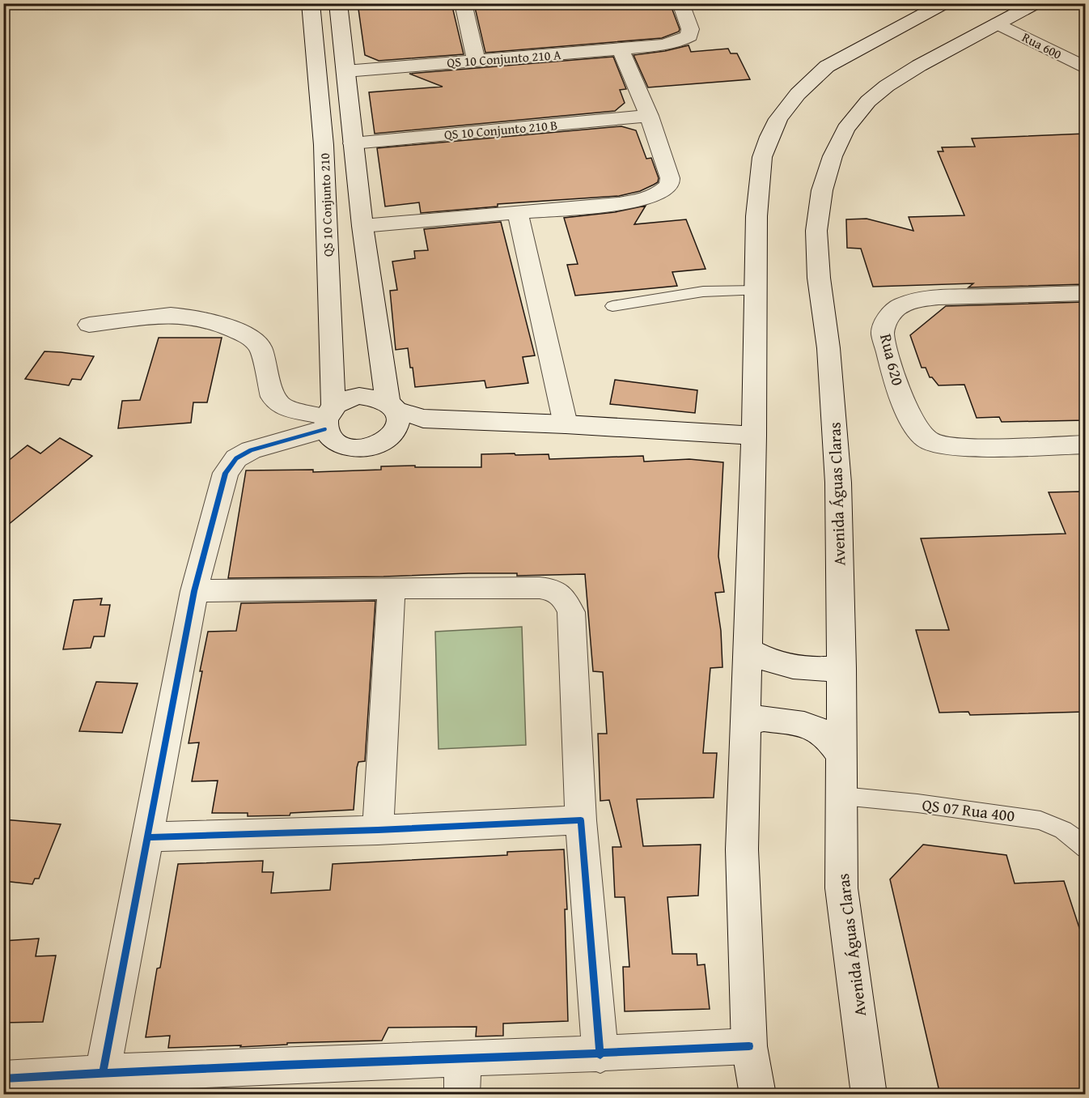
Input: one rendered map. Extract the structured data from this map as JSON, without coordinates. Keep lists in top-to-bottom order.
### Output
{
  "streets": {
    "street": [
      "Rua 600",
      "QS 10 Conjunto 210 A",
      "QS 10 Conjunto 210 B",
      "QS 10 Conjunto 210",
      "Rua 620",
      "Avenida Águas Claras"
    ],
    "lane": ["QS 07 Rua 400"]
  },
  "crossings": [
    ["Rua 600", "Avenida Águas Claras"],
    ["QS 10 Conjunto 210 A", "QS 10 Conjunto 210"],
    ["QS 10 Conjunto 210 B", "QS 10 Conjunto 210"],
    ["Avenida Águas Claras", "QS 07 Rua 400"]
  ]
}
